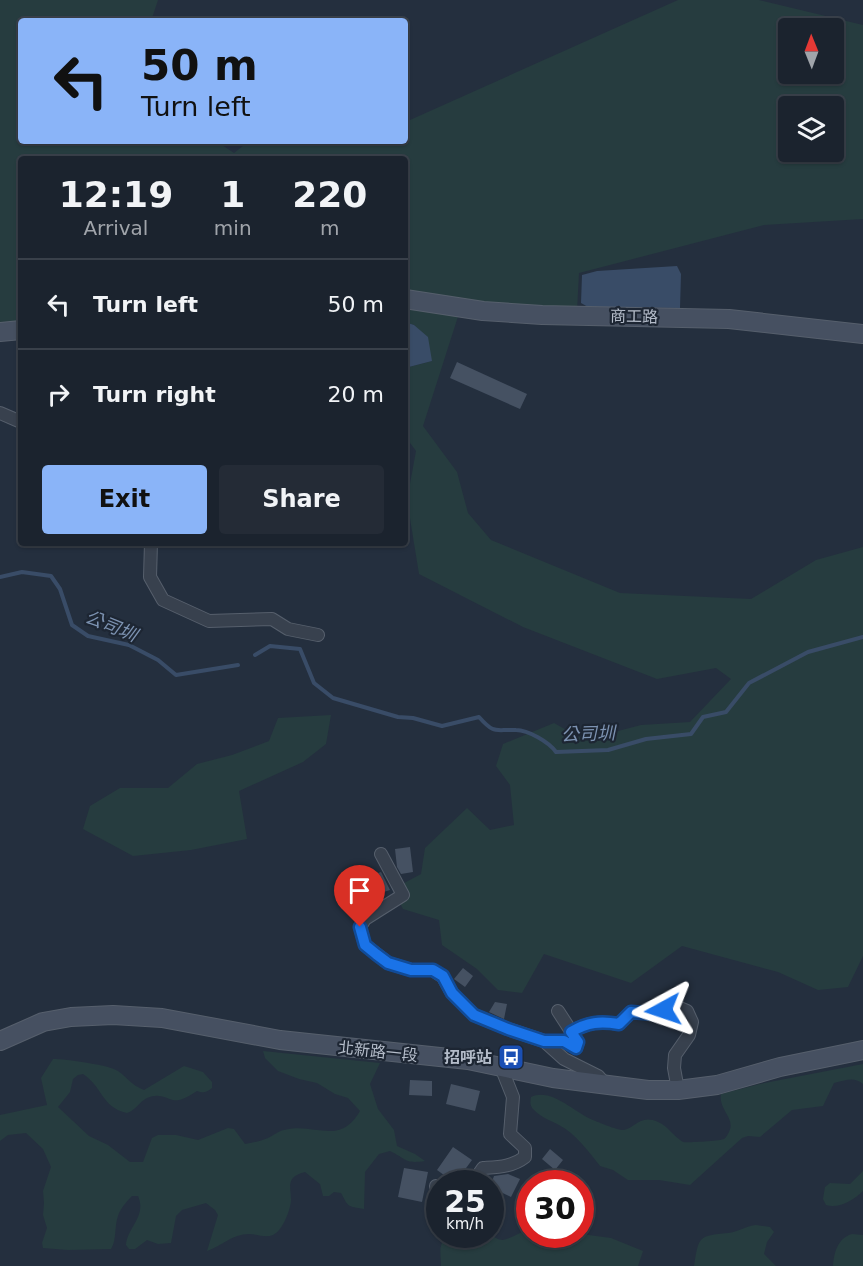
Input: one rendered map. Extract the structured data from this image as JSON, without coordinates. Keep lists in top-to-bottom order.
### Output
{
  "streets": {
    "main road": ["商工路", "北新路一段"]
  },
  "water": ["公司圳"],
  "places": {
    "bus stop": ["招呼站"]
  },
  "north": "top",
  "page": {
    "turn": ["50 m", "Turn left"],
    "eta": [
      "12:19",
      "Arrival",
      "1",
      "min",
      "220",
      "m"
    ],
    "list": [
      {
        "name": "Turn left",
        "value": "50 m"
      },
      {
        "name": "Turn right",
        "value": "20 m"
      }
    ],
    "buttons": ["Exit", "Share"],
    "speed": "25 km/h",
    "limit": "30"
  }
}
